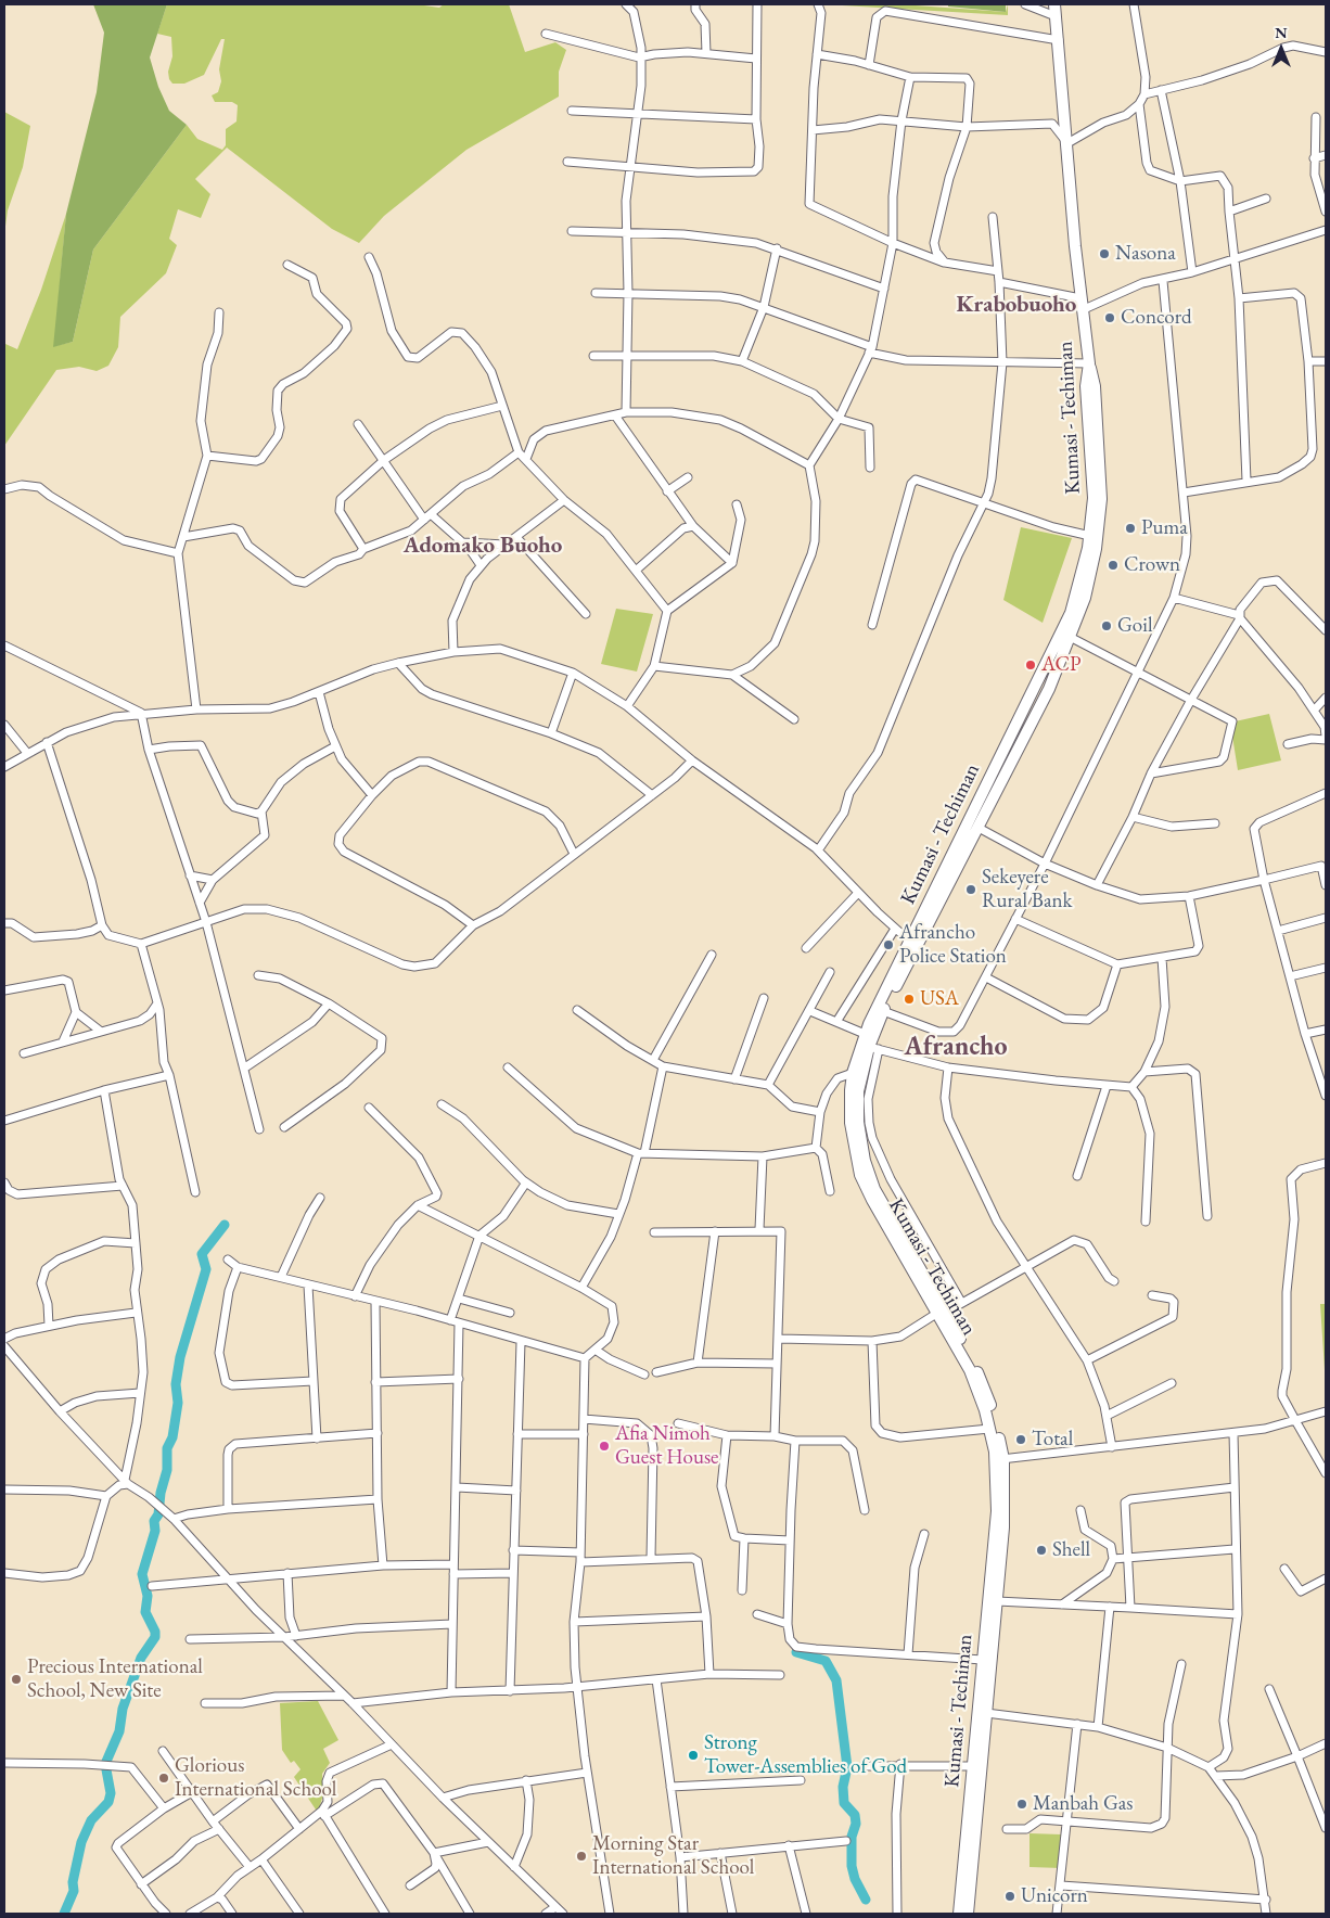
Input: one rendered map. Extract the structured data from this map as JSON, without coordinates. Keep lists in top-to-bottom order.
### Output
{
  "streets": {
    "highway": ["Kumasi - Techiman"]
  },
  "districts": ["Krabobuoho", "Adomako Buoho", "Afrancho"],
  "places": [
    "Nasona",
    "Concord",
    "Puma",
    "Crown",
    "Goil",
    "ACP",
    "Sekeyere Rural Bank",
    "Afrancho Police Station",
    "USA",
    "Total",
    "Afia Nimoh Guest House",
    "Shell",
    "Precious International School, New Site",
    "Strong Tower-Assemblies of God",
    "Glorious International School",
    "Manbah Gas",
    "Morning Star International School",
    "Unicorn"
  ],
  "north": "top"
}
